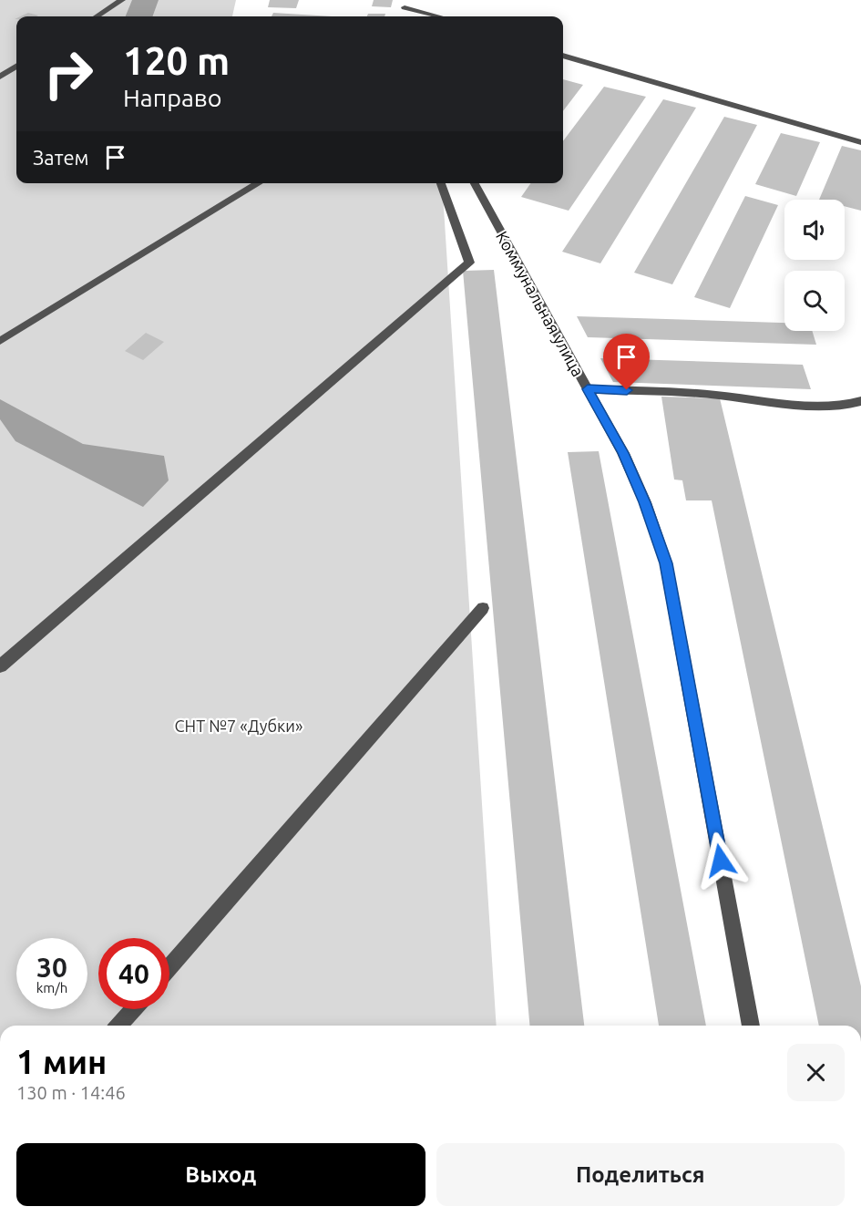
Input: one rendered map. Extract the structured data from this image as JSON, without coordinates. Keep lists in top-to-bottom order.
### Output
{
  "streets": {
    "street": ["Коммунальная улица"]
  },
  "parks": ["СНТ №7 «Дубки»"],
  "page": {
    "turn": ["120 m", "Направо"],
    "then": "Затем",
    "speed": "30 km/h",
    "limit": "40",
    "heading": ["1 мин", "130 m · 14:46"],
    "buttons": ["Выход", "Поделиться"]
  }
}
